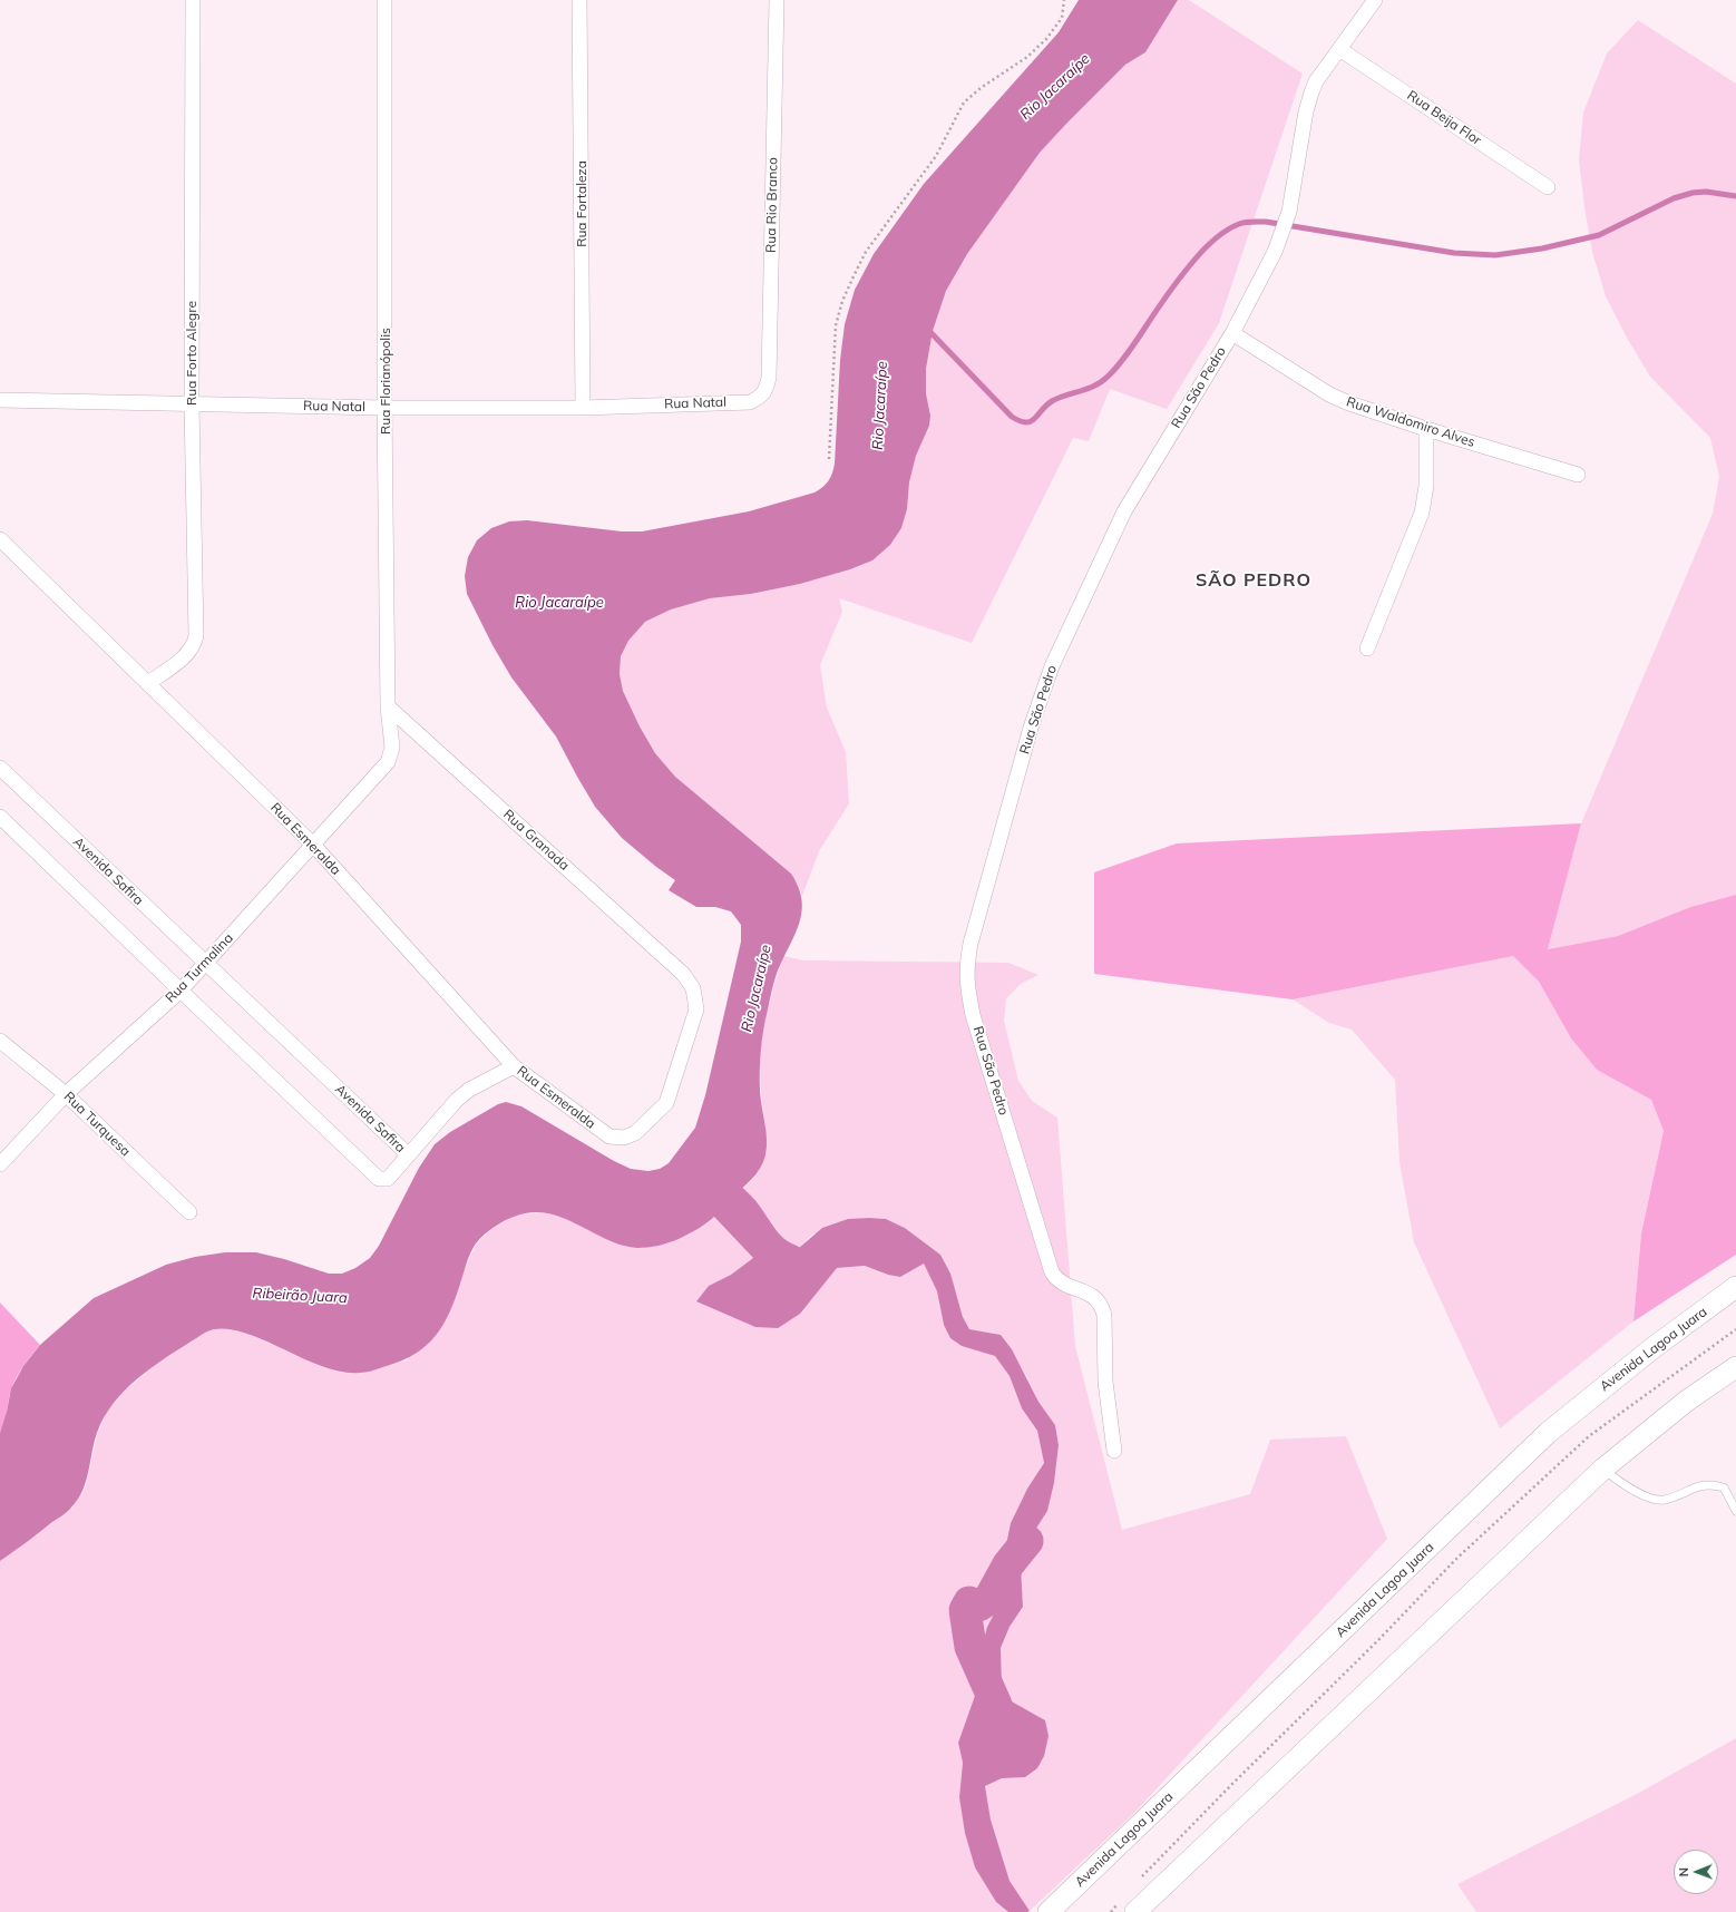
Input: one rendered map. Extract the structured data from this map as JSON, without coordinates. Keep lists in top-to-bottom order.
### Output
{
  "streets": {
    "main road": ["Avenida Lagoa Juara"],
    "street": [
      "Rua Beija Flor",
      "Rua Fortaleza",
      "Rua Rio Branco",
      "Rua Forto Alegre",
      "Rua Florianópolis",
      "Rua São Pedro",
      "Rua Natal",
      "Rua Waldomiro Alves",
      "Rua Esmeralda",
      "Rua Granada",
      "Avenida Safira",
      "Rua Turmalina",
      "Rua Turquesa"
    ]
  },
  "crossings": [
    ["Rua Beija Flor", "Rua São Pedro"],
    ["Rua Fortaleza", "Rua Natal"],
    ["Rua Rio Branco", "Rua Natal"],
    ["Rua Forto Alegre", "Rua Natal"],
    ["Rua Forto Alegre", "Rua Esmeralda"],
    ["Rua Florianópolis", "Rua Natal"],
    ["Rua Florianópolis", "Rua Granada"],
    ["Rua Florianópolis", "Rua Turmalina"],
    ["Rua São Pedro", "Rua Waldomiro Alves"],
    ["Rua Esmeralda", "Rua Granada"],
    ["Rua Esmeralda", "Rua Turmalina"],
    ["Avenida Safira", "Rua Turmalina"],
    ["Rua Turmalina", "Rua Turquesa"]
  ],
  "districts": ["SÃO PEDRO"],
  "water": ["Rio Jacaraípe", "Ribeirão Juara"],
  "north": "left"
}
